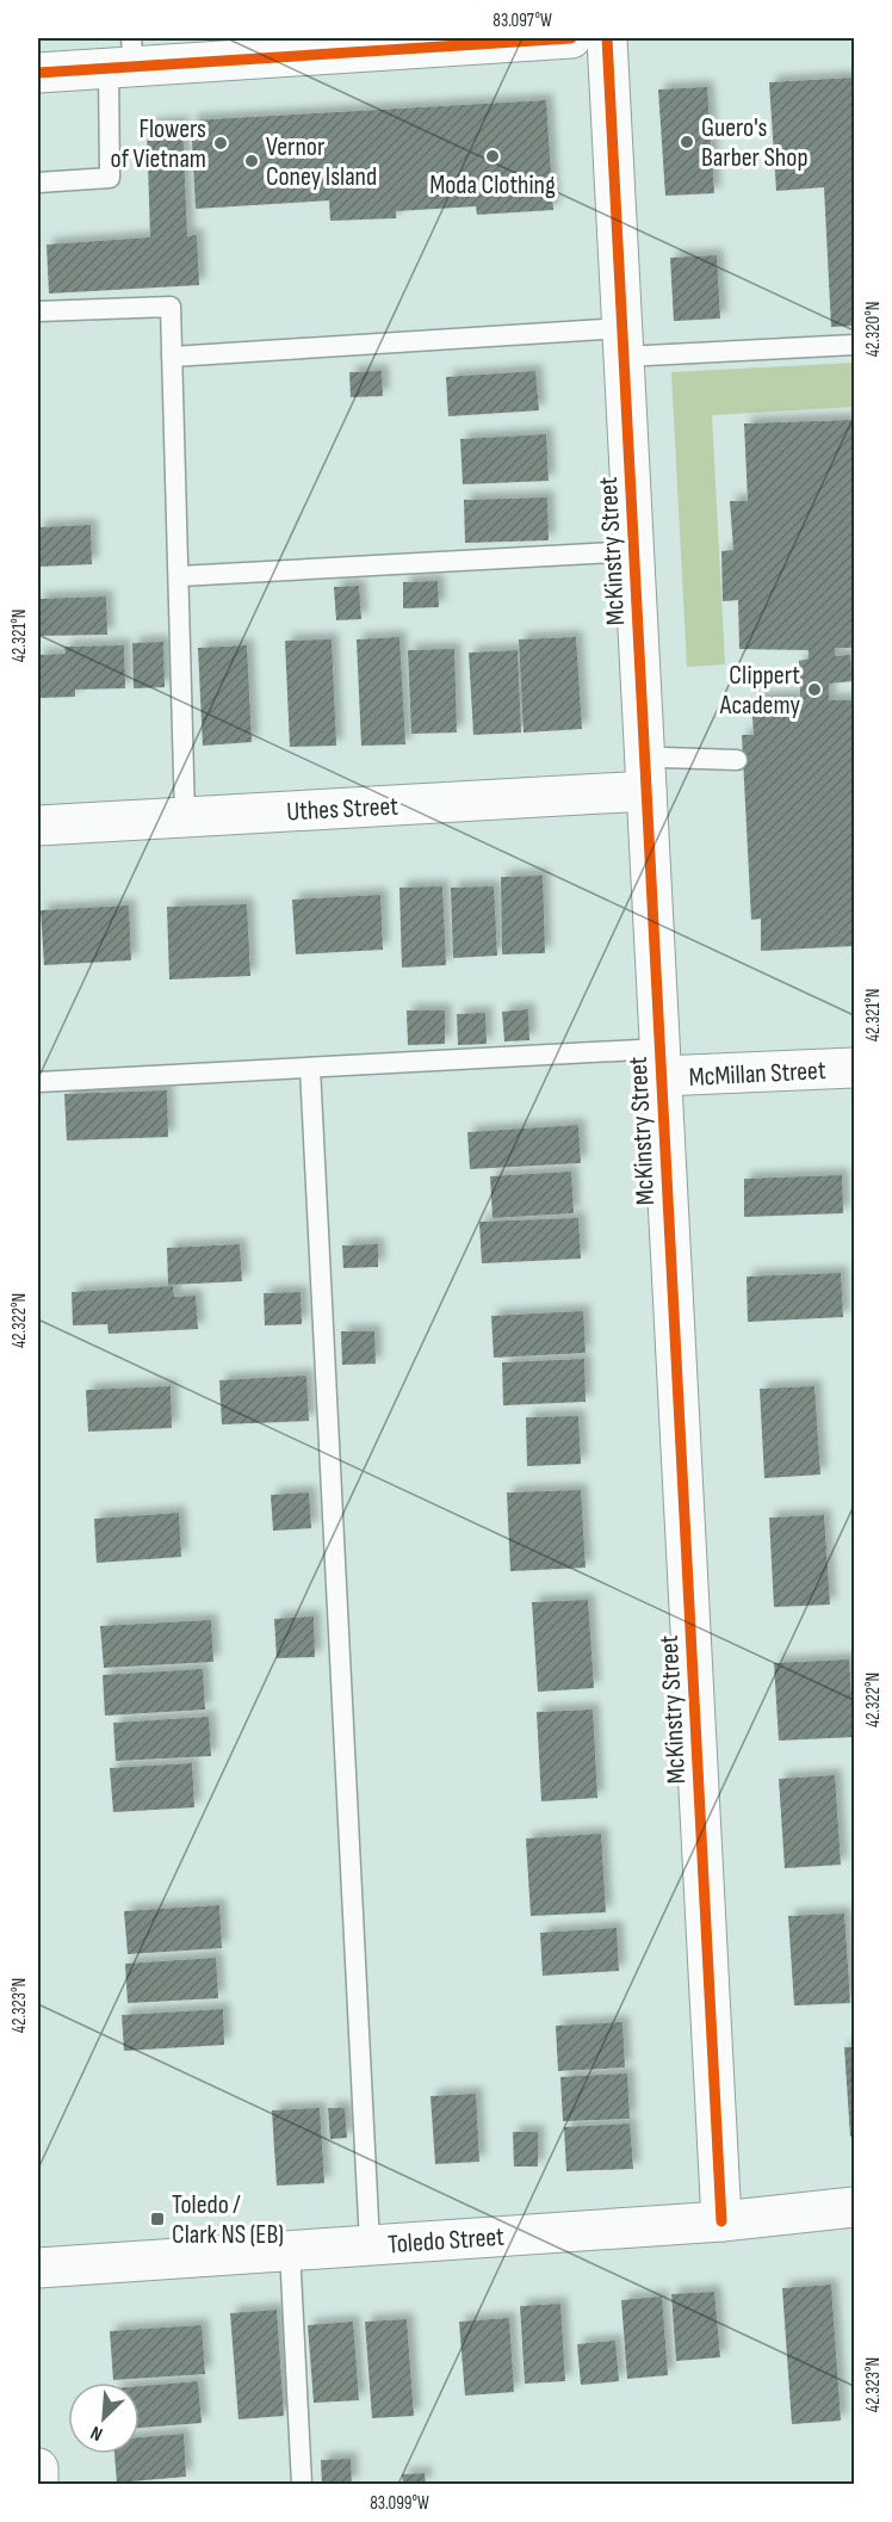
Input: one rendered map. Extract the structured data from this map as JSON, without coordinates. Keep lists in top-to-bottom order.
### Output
{
  "streets": {
    "street": [
      "McKinstry Street",
      "Uthes Street",
      "McMillan Street",
      "Toledo Street"
    ]
  },
  "crossings": [
    ["McKinstry Street", "Uthes Street"],
    ["McKinstry Street", "McMillan Street"],
    ["McKinstry Street", "Toledo Street"]
  ],
  "places": {
    "other": [
      "Guero's Barber Shop",
      "Flowers of Vietnam",
      "Moda Clothing",
      "Vernor Coney Island",
      "Clippert Academy"
    ],
    "transit": ["Toledo / Clark NS (EB)"]
  },
  "north": "bottom left",
  "coordinates": [
    "83.097°W",
    "42.320°N",
    "42.321°N",
    "42.322°N",
    "42.323°N",
    "83.099°W"
  ]
}
